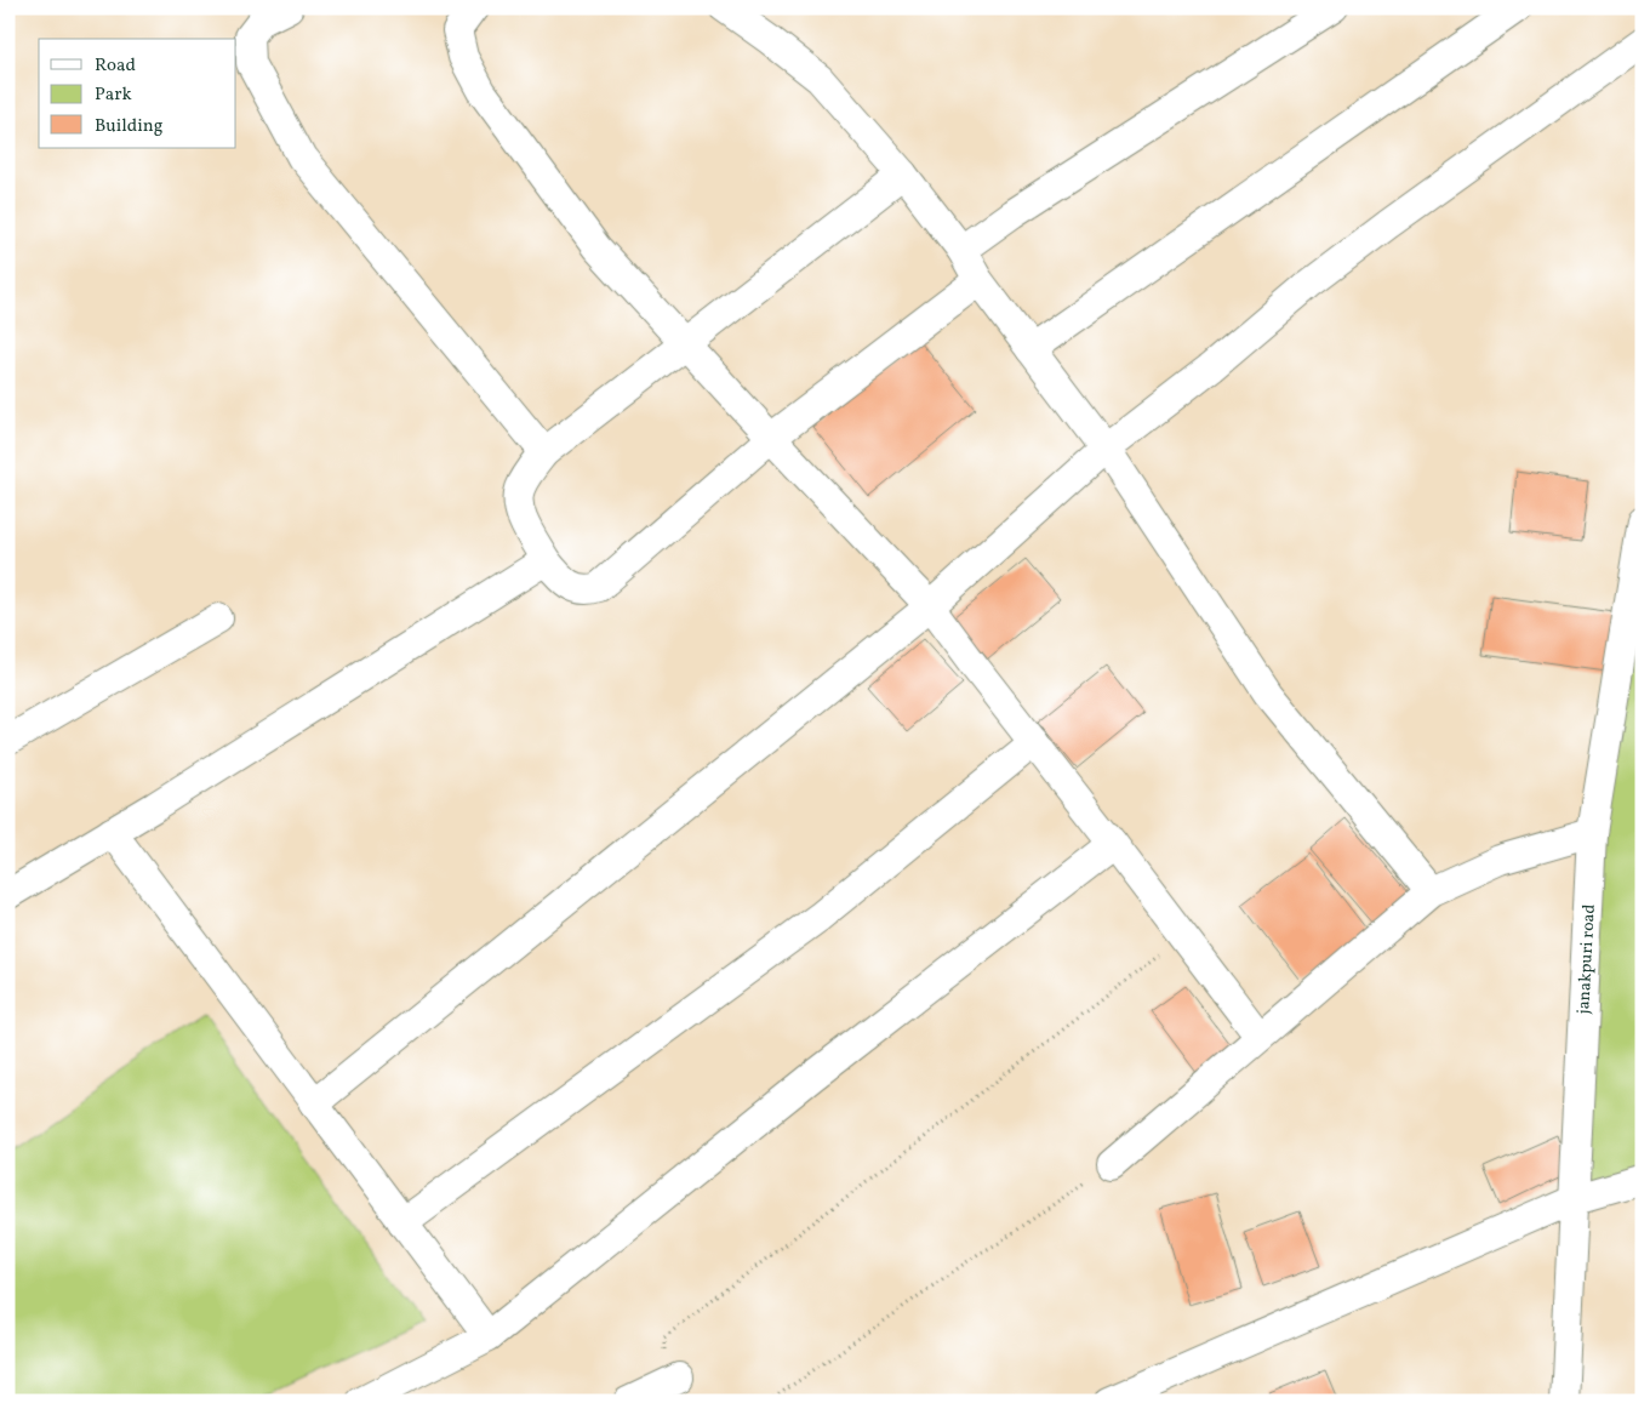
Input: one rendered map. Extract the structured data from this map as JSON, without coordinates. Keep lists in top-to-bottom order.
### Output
{
  "streets": {
    "street": ["janakpuri road"]
  },
  "legend": ["Road", "Park", "Building"]
}
